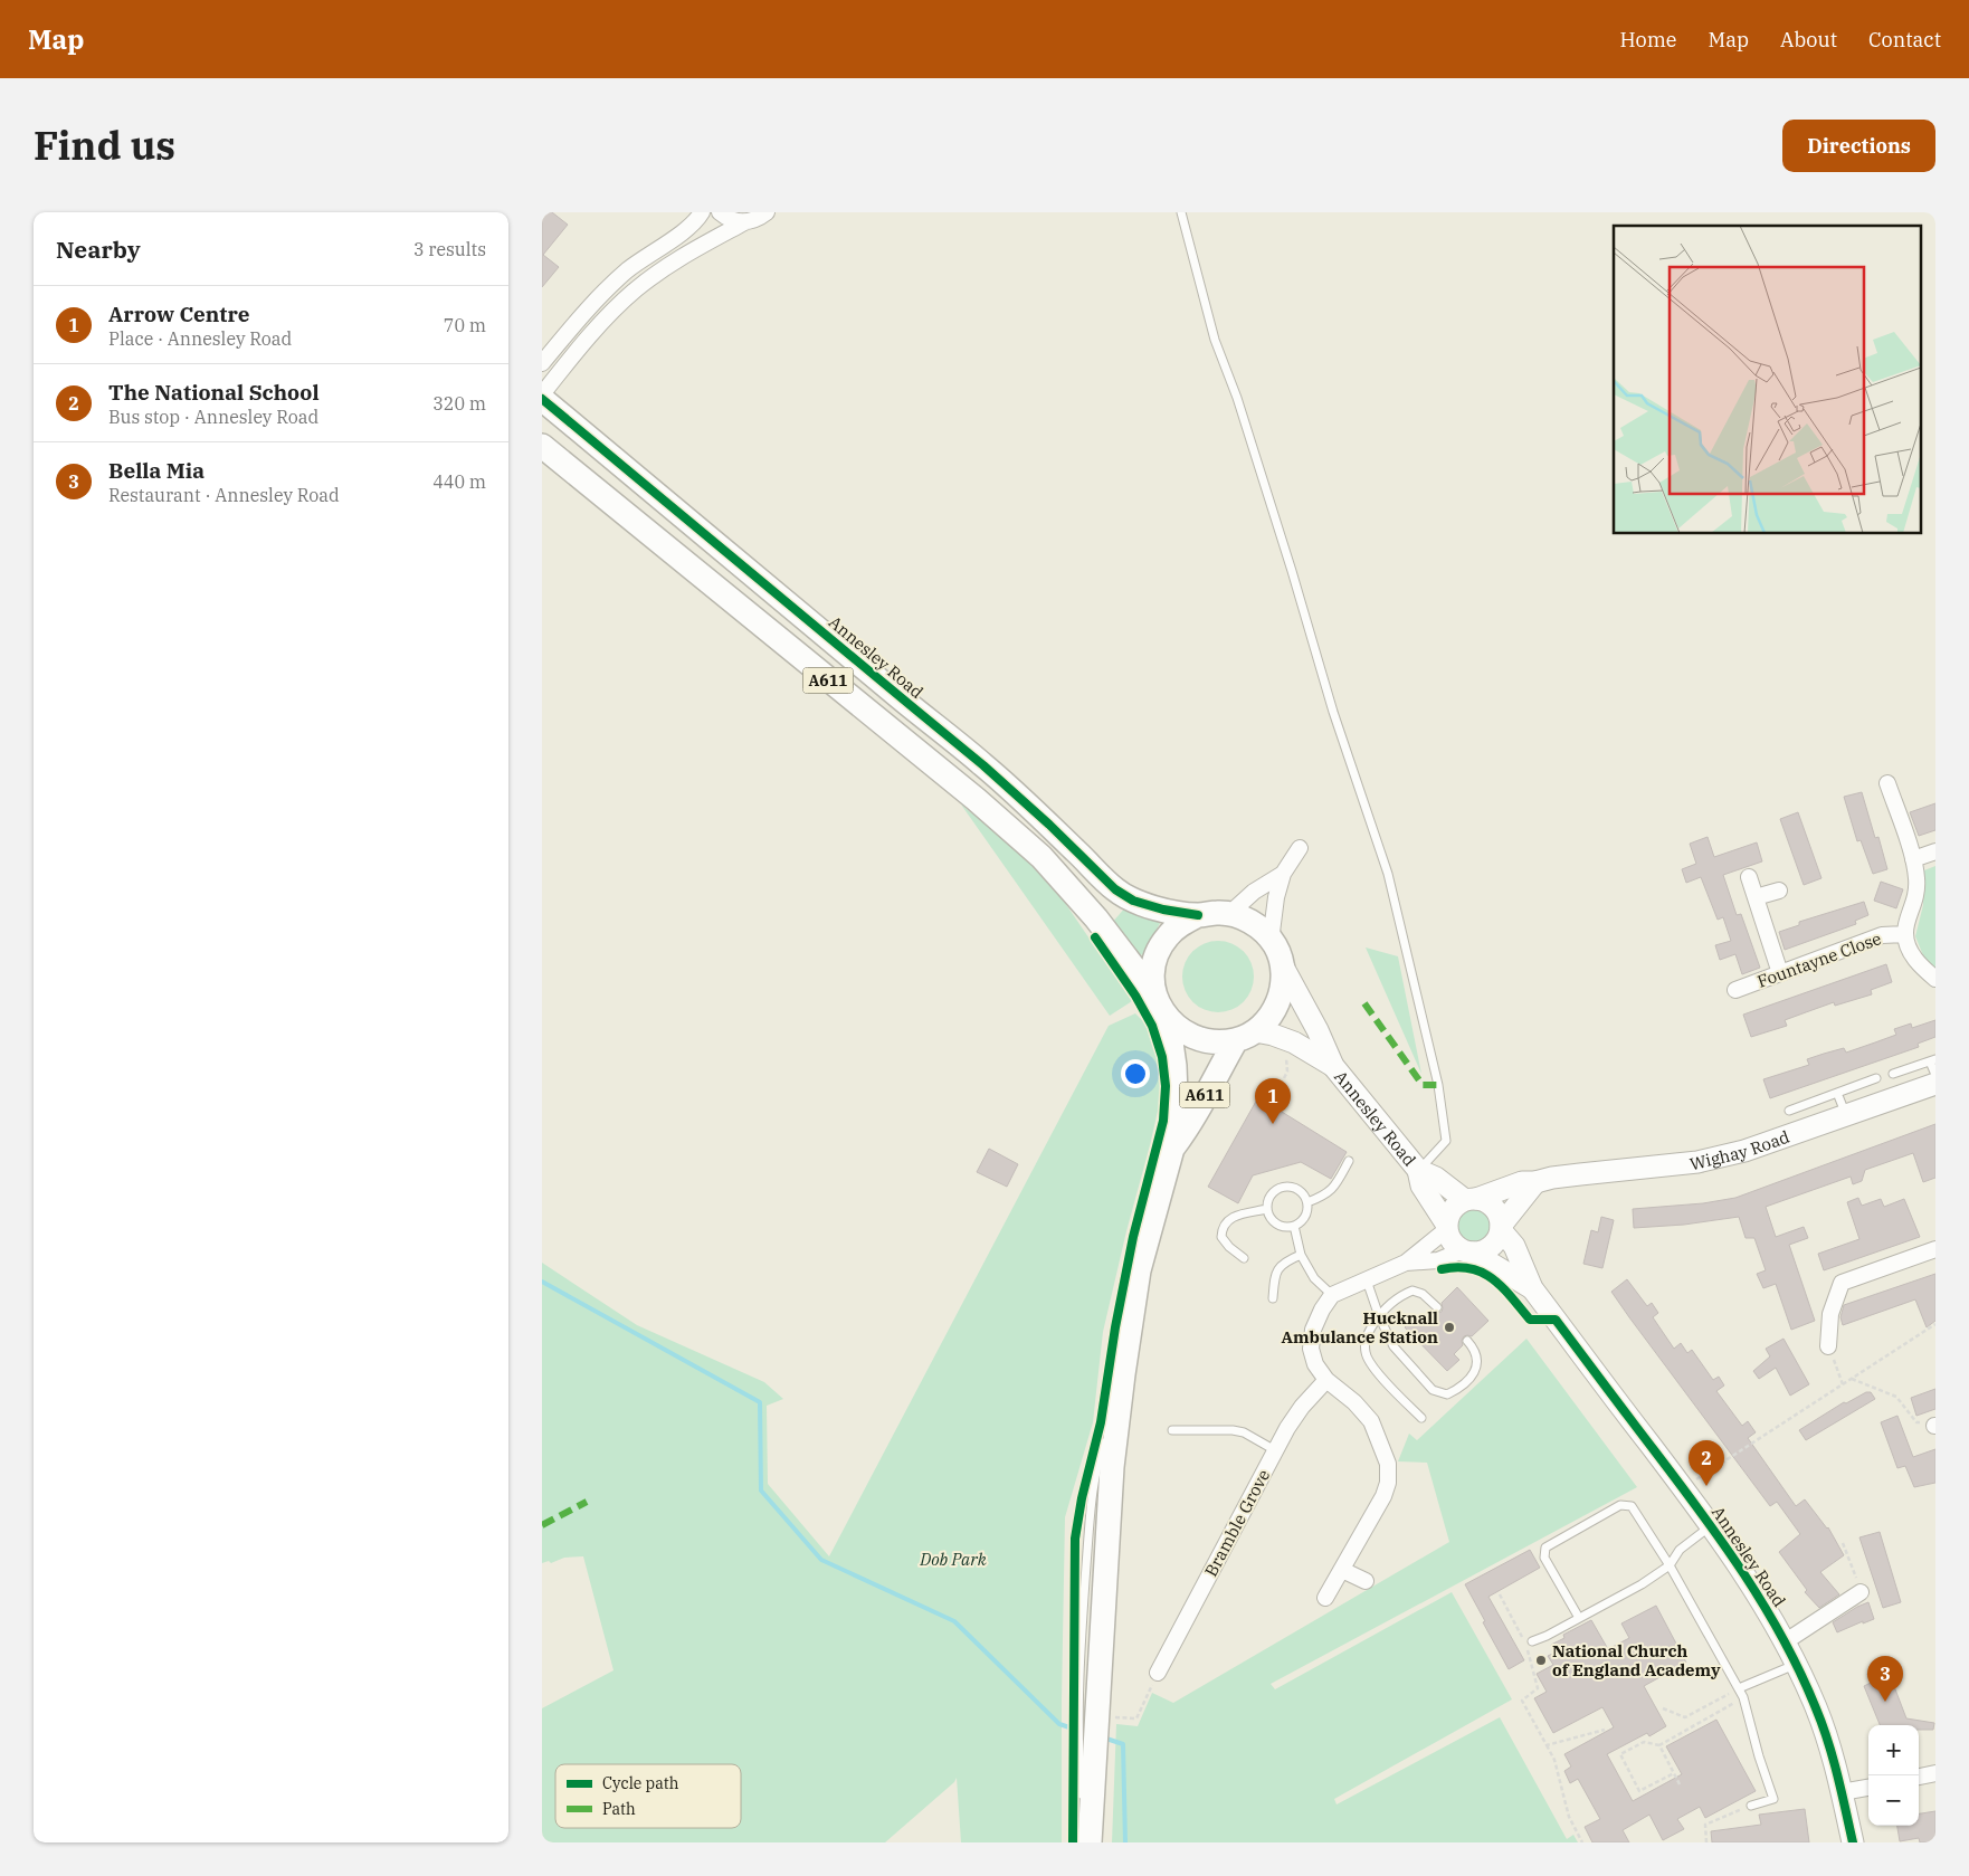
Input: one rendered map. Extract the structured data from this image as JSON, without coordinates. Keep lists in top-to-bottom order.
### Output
{
  "streets": {
    "main road": ["Annesley Road", "A611", "Wighay Road"],
    "street": ["Fountayne Close", "Bramble Grove"]
  },
  "crossings": [
    ["Annesley Road", "A611"],
    ["Annesley Road", "Wighay Road"]
  ],
  "parks": ["Dob Park"],
  "places": ["Hucknall Ambulance Station", "National Church of England Academy"],
  "legend": ["Cycle path", "Path"],
  "page": {
    "header": "Map",
    "nav": [
      "Home",
      "Map",
      "About",
      "Contact"
    ],
    "title": "Find us",
    "buttons": "Directions",
    "heading": ["Nearby", "3 results"],
    "list": [
      {
        "mark": "1",
        "name": "Arrow Centre",
        "note": "Place · Annesley Road",
        "value": "70 m"
      },
      {
        "mark": "2",
        "name": "The National School",
        "note": "Bus stop · Annesley Road",
        "value": "320 m"
      },
      {
        "mark": "3",
        "name": "Bella Mia",
        "note": "Restaurant · Annesley Road",
        "value": "440 m"
      }
    ],
    "pins": ["1", "2", "3"],
    "map_buttons": ["+", "−"]
  }
}
